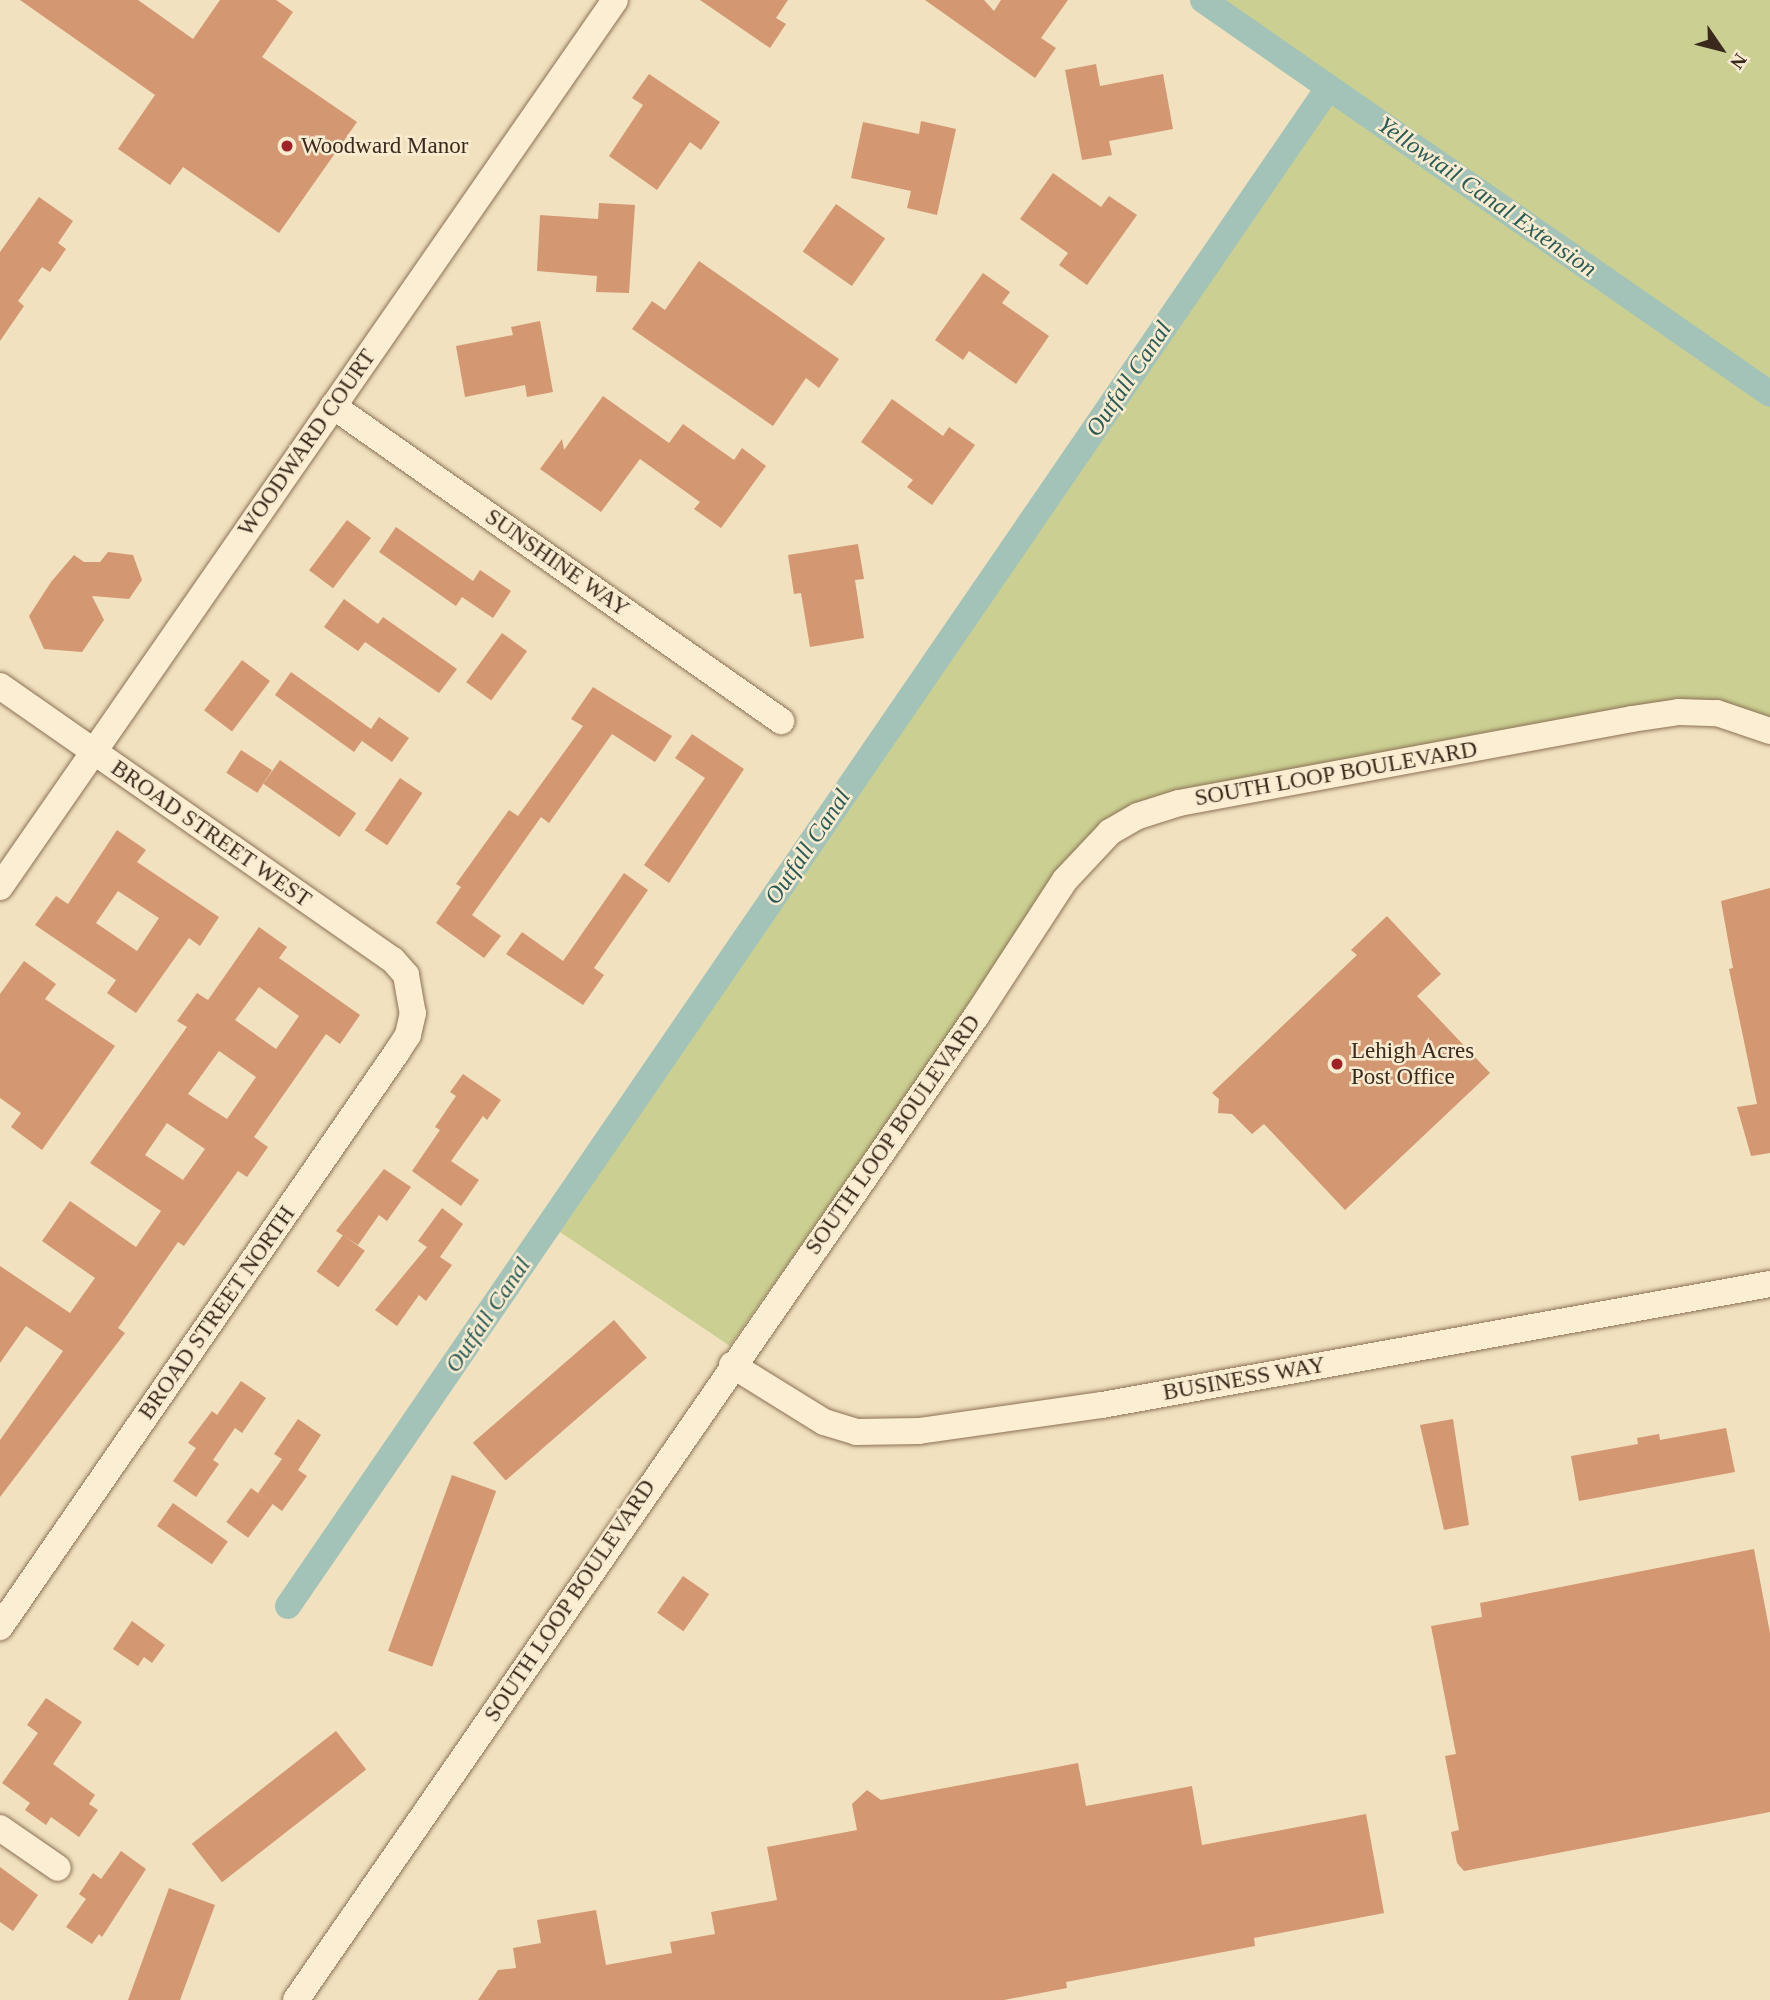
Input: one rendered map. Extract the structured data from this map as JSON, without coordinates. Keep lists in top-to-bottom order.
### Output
{
  "streets": {
    "street": [
      "WOODWARD COURT",
      "SUNSHINE WAY",
      "SOUTH LOOP BOULEVARD",
      "BROAD STREET WEST",
      "BROAD STREET NORTH",
      "BUSINESS WAY"
    ]
  },
  "crossings": [
    ["WOODWARD COURT", "SUNSHINE WAY"],
    ["WOODWARD COURT", "BROAD STREET WEST"],
    ["SOUTH LOOP BOULEVARD", "BUSINESS WAY"],
    ["BROAD STREET WEST", "BROAD STREET NORTH"]
  ],
  "water": ["Yellowtail Canal Extension", "Outfall Canal"],
  "places": ["Woodward Manor", "Lehigh Acres Post Office"],
  "north": "bottom right"
}
